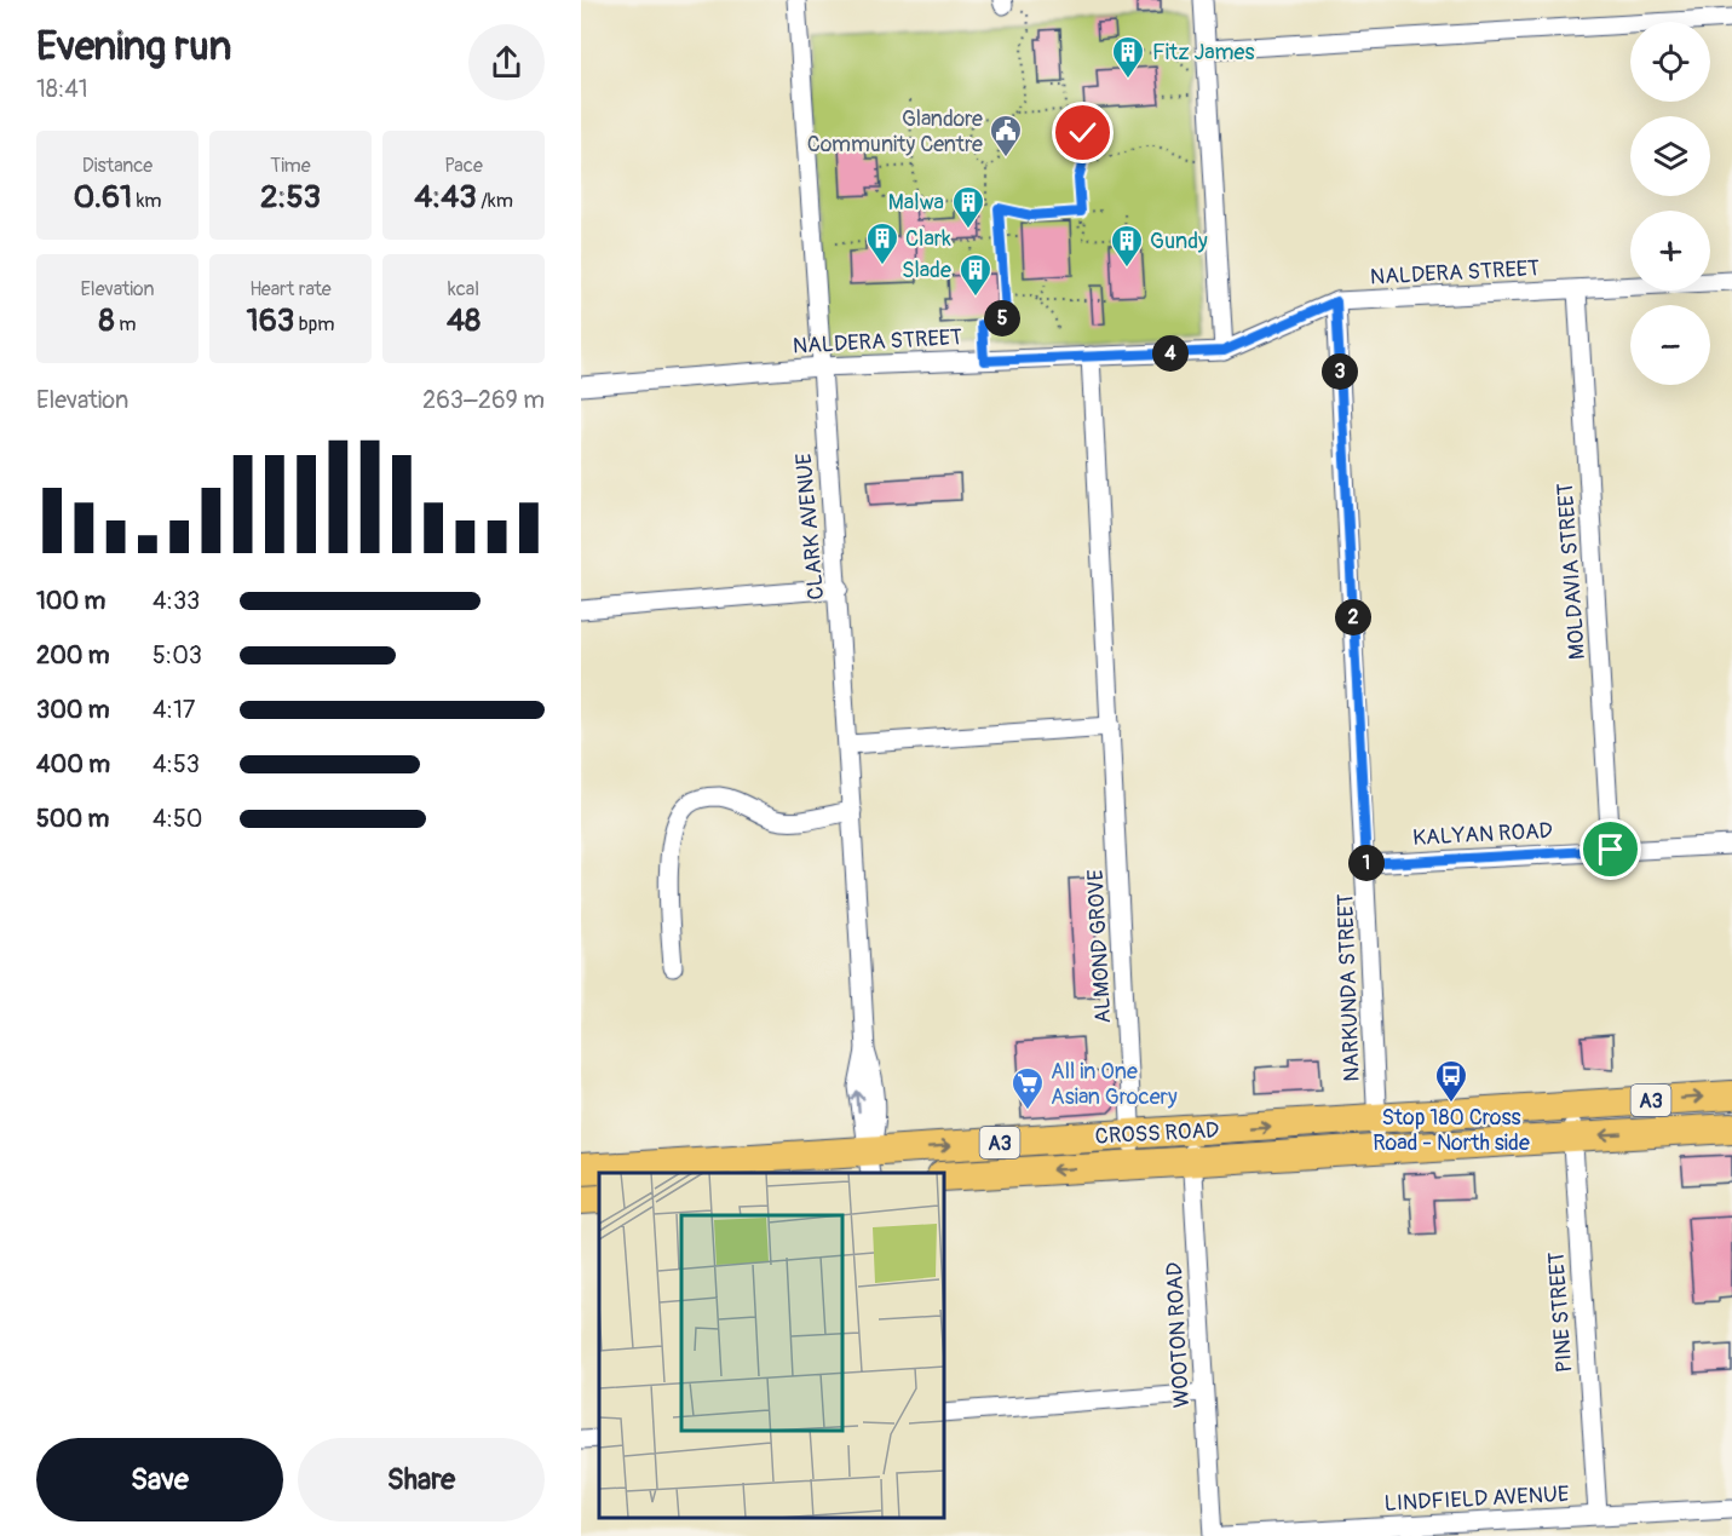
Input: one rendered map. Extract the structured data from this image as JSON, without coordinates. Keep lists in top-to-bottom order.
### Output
{
  "streets": {
    "highway": ["A3", "CROSS ROAD"],
    "street": [
      "NALDERA STREET",
      "CLARK AVENUE",
      "MOLDAVIA STREET",
      "KALYAN ROAD",
      "ALMOND GROVE",
      "NARKUNDA STREET",
      "PINE STREET",
      "WOOTON ROAD",
      "LINDFIELD AVENUE"
    ]
  },
  "crossings": [
    ["NALDERA STREET", "CLARK AVENUE"],
    ["NALDERA STREET", "MOLDAVIA STREET"],
    ["NALDERA STREET", "ALMOND GROVE"],
    ["NALDERA STREET", "NARKUNDA STREET"],
    ["CLARK AVENUE", "CROSS ROAD"],
    ["MOLDAVIA STREET", "KALYAN ROAD"],
    ["KALYAN ROAD", "NARKUNDA STREET"],
    ["ALMOND GROVE", "CROSS ROAD"],
    ["NARKUNDA STREET", "CROSS ROAD"],
    ["CROSS ROAD", "PINE STREET"],
    ["CROSS ROAD", "WOOTON ROAD"],
    ["PINE STREET", "LINDFIELD AVENUE"]
  ],
  "places": {
    "building": [
      "Fitz James",
      "Malwa",
      "Clark",
      "Gundy",
      "Slade"
    ],
    "public building": ["Glandore Community Centre"],
    "bus stop": ["Stop 180 Cross Road - North side"],
    "supermarket": ["All in One Asian Grocery"]
  },
  "page": {
    "heading": ["Evening run", "18:41"],
    "map_buttons": ["+", "−"],
    "stats": [
      ["Distance", "0.61 km"],
      ["Time", "2:53"],
      ["Pace", "4:43 /km"],
      ["Elevation", "8 m"],
      ["Heart rate", "163 bpm"],
      ["kcal", "48"]
    ],
    "pins": [
      "5",
      "4",
      "3",
      "2",
      "1"
    ],
    "chart": ["Elevation", "263–269 m"],
    "list": [
      {
        "name": "100 m",
        "note": "4:33"
      },
      {
        "name": "200 m",
        "note": "5:03"
      },
      {
        "name": "300 m",
        "note": "4:17"
      },
      {
        "name": "400 m",
        "note": "4:53"
      },
      {
        "name": "500 m",
        "note": "4:50"
      }
    ],
    "buttons": ["Save", "Share"]
  }
}
